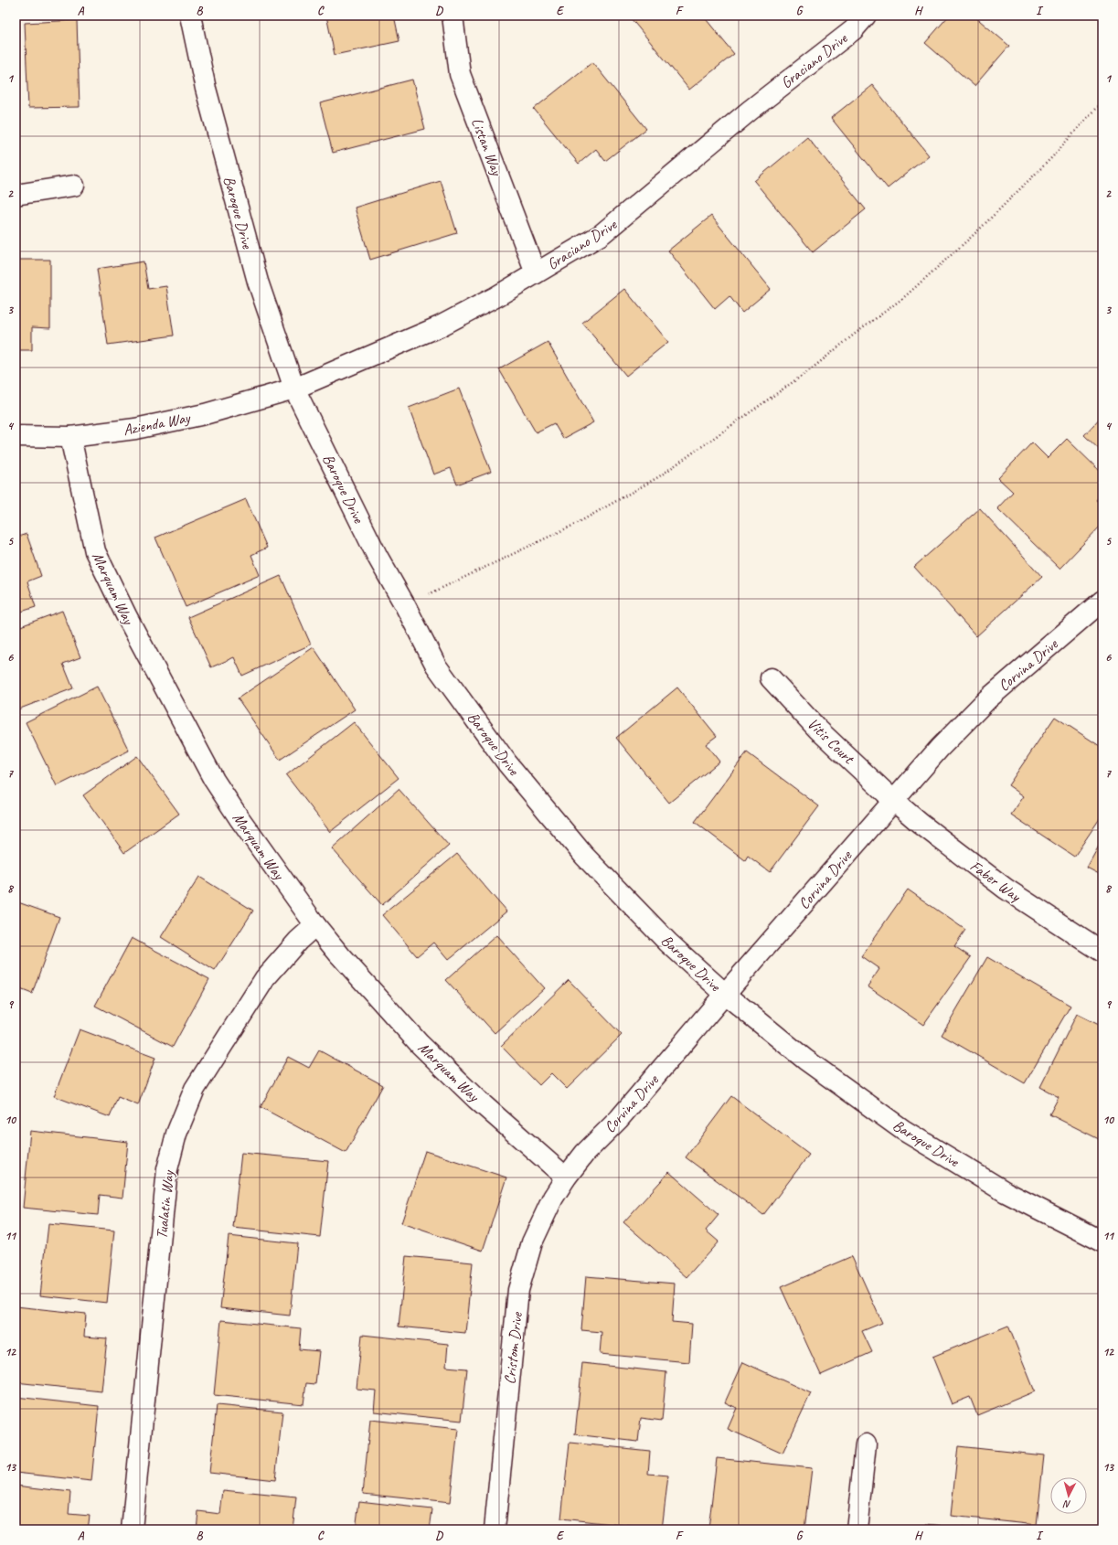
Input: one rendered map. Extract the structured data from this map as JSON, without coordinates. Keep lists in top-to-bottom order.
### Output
{
  "streets": {
    "street": [
      "Graciano Drive",
      "Listan Way",
      "Baroque Drive",
      "Azienda Way",
      "Marquam Way",
      "Corvina Drive",
      "Vitis Court",
      "Faber Way",
      "Tualatin Way",
      "Cristom Drive"
    ]
  },
  "crossings": [
    ["Graciano Drive", "Listan Way"],
    ["Graciano Drive", "Baroque Drive"],
    ["Graciano Drive", "Azienda Way"],
    ["Baroque Drive", "Azienda Way"],
    ["Baroque Drive", "Corvina Drive"],
    ["Azienda Way", "Marquam Way"],
    ["Marquam Way", "Corvina Drive"],
    ["Marquam Way", "Tualatin Way"],
    ["Marquam Way", "Cristom Drive"],
    ["Corvina Drive", "Vitis Court"],
    ["Corvina Drive", "Faber Way"],
    ["Corvina Drive", "Cristom Drive"],
    ["Vitis Court", "Faber Way"]
  ],
  "north": "bottom",
  "grid": {
    "columns": [
      "A",
      "B",
      "C",
      "D",
      "E",
      "F",
      "G",
      "H",
      "I"
    ],
    "rows": [
      "1",
      "2",
      "3",
      "4",
      "5",
      "6",
      "7",
      "8",
      "9",
      "10",
      "11",
      "12",
      "13"
    ]
  }
}
